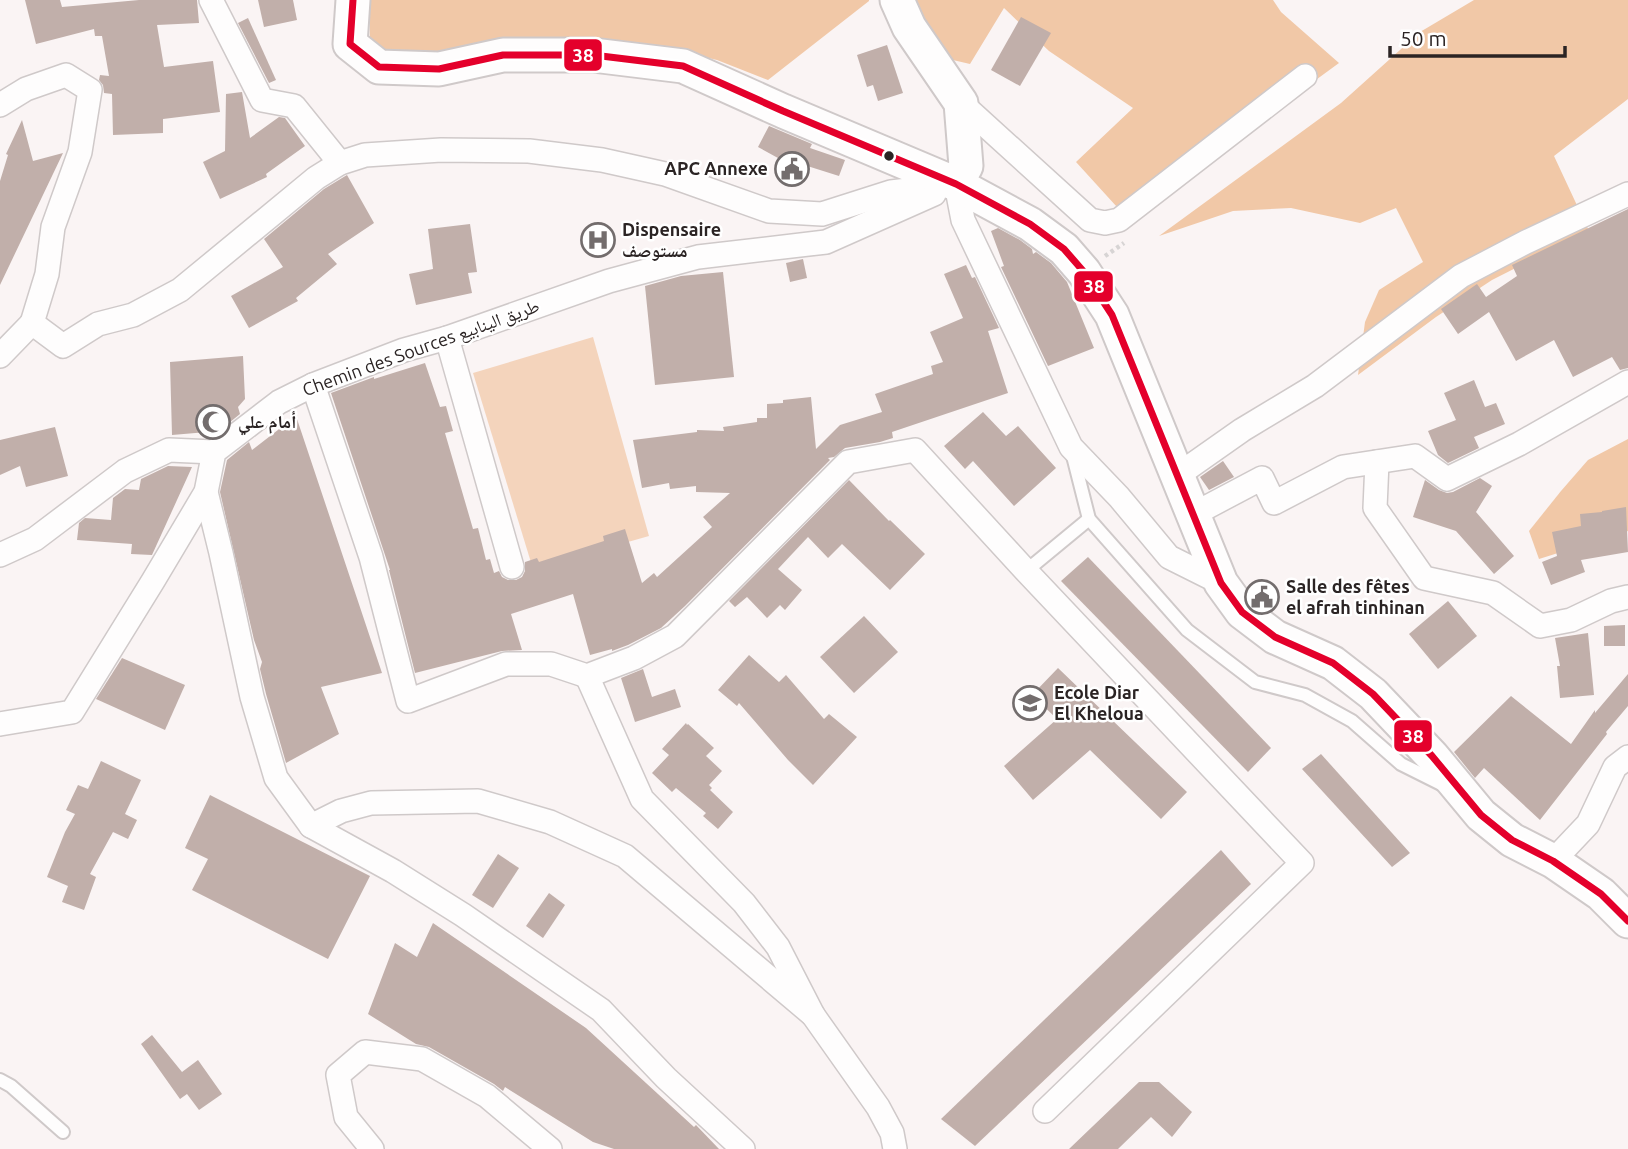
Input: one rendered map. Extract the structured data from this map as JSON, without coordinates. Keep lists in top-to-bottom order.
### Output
{
  "streets": {
    "street": ["Chemin des Sources طريق الينابيع"]
  },
  "places": {
    "public building": ["APC Annexe", "Salle des fêtes el afrah tinhinan"],
    "hospital": ["Dispensaire مستوصف"],
    "mosque": ["أمام علي"],
    "school or university": ["Ecole Diar El Kheloua"]
  },
  "lines": ["transit line 38"],
  "scale_bar": "50 m"
}
